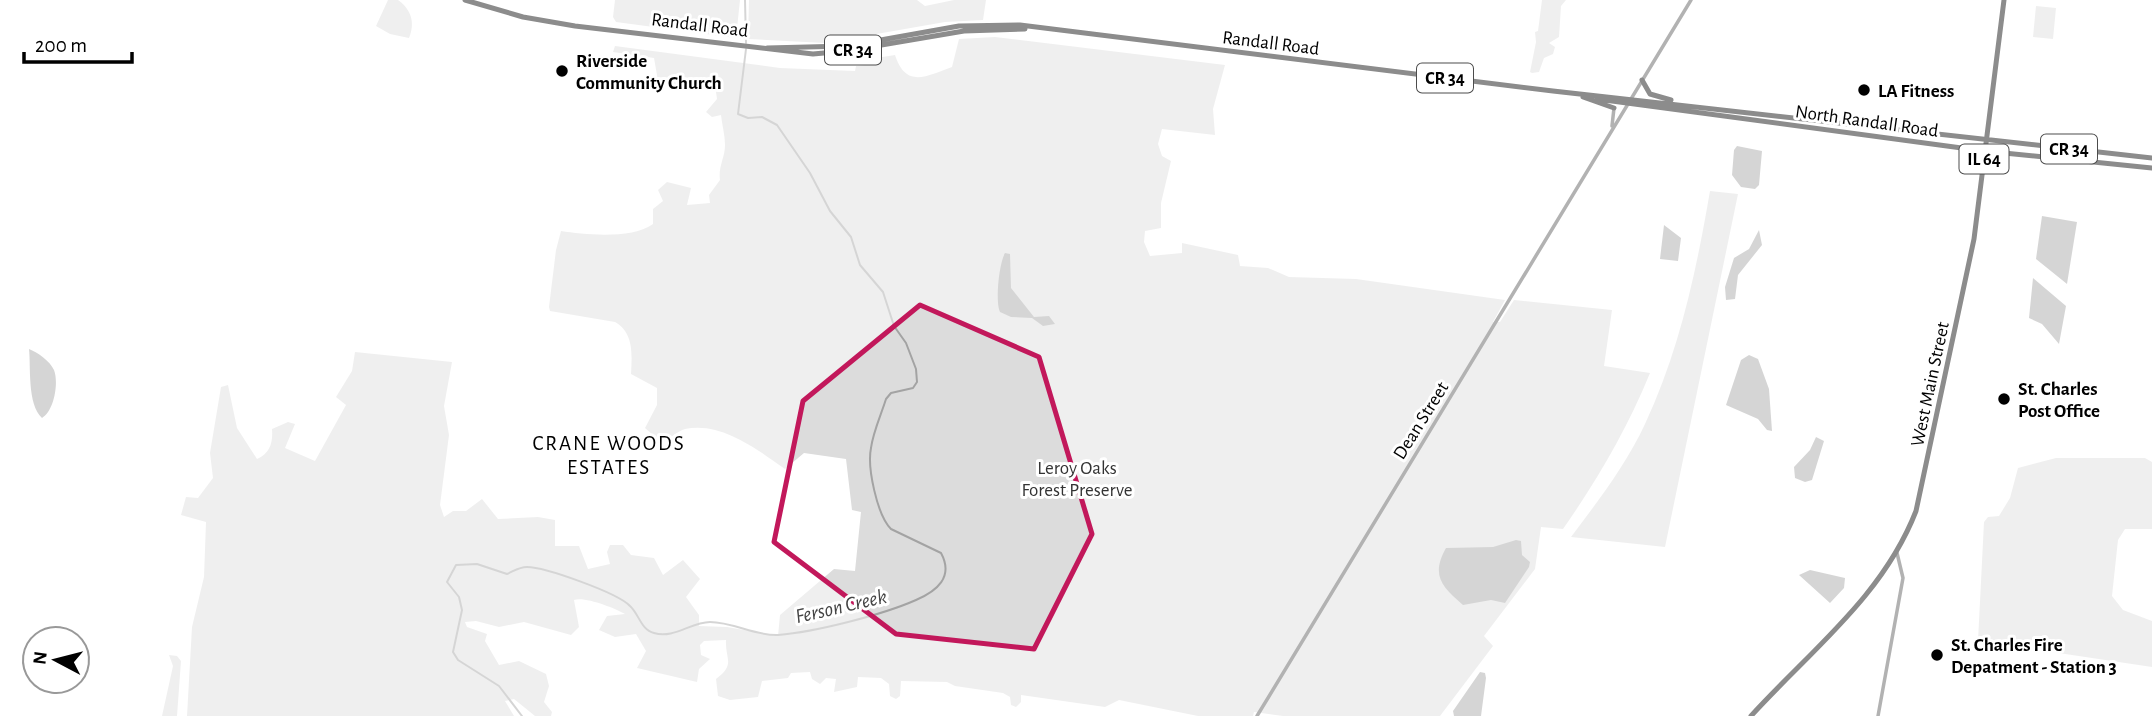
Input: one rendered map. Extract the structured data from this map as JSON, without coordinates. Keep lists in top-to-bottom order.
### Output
{
  "streets": {
    "main road": [
      "Randall Road",
      "CR 34",
      "North Randall Road",
      "IL 64",
      "West Main Street"
    ],
    "street": ["Dean Street"]
  },
  "crossings": [
    ["Randall Road", "North Randall Road"],
    ["CR 34", "North Randall Road"],
    ["CR 34", "West Main Street"],
    ["North Randall Road", "West Main Street"],
    ["North Randall Road", "Dean Street"]
  ],
  "districts": ["CRANE WOODS ESTATES"],
  "water": ["Ferson Creek"],
  "parks": ["Leroy Oaks Forest Preserve"],
  "places": [
    "Riverside Community Church",
    "LA Fitness",
    "St. Charles Post Office",
    "St. Charles Fire Depatment - Station 3"
  ],
  "scale_bar": "200 m",
  "north": "left"
}
